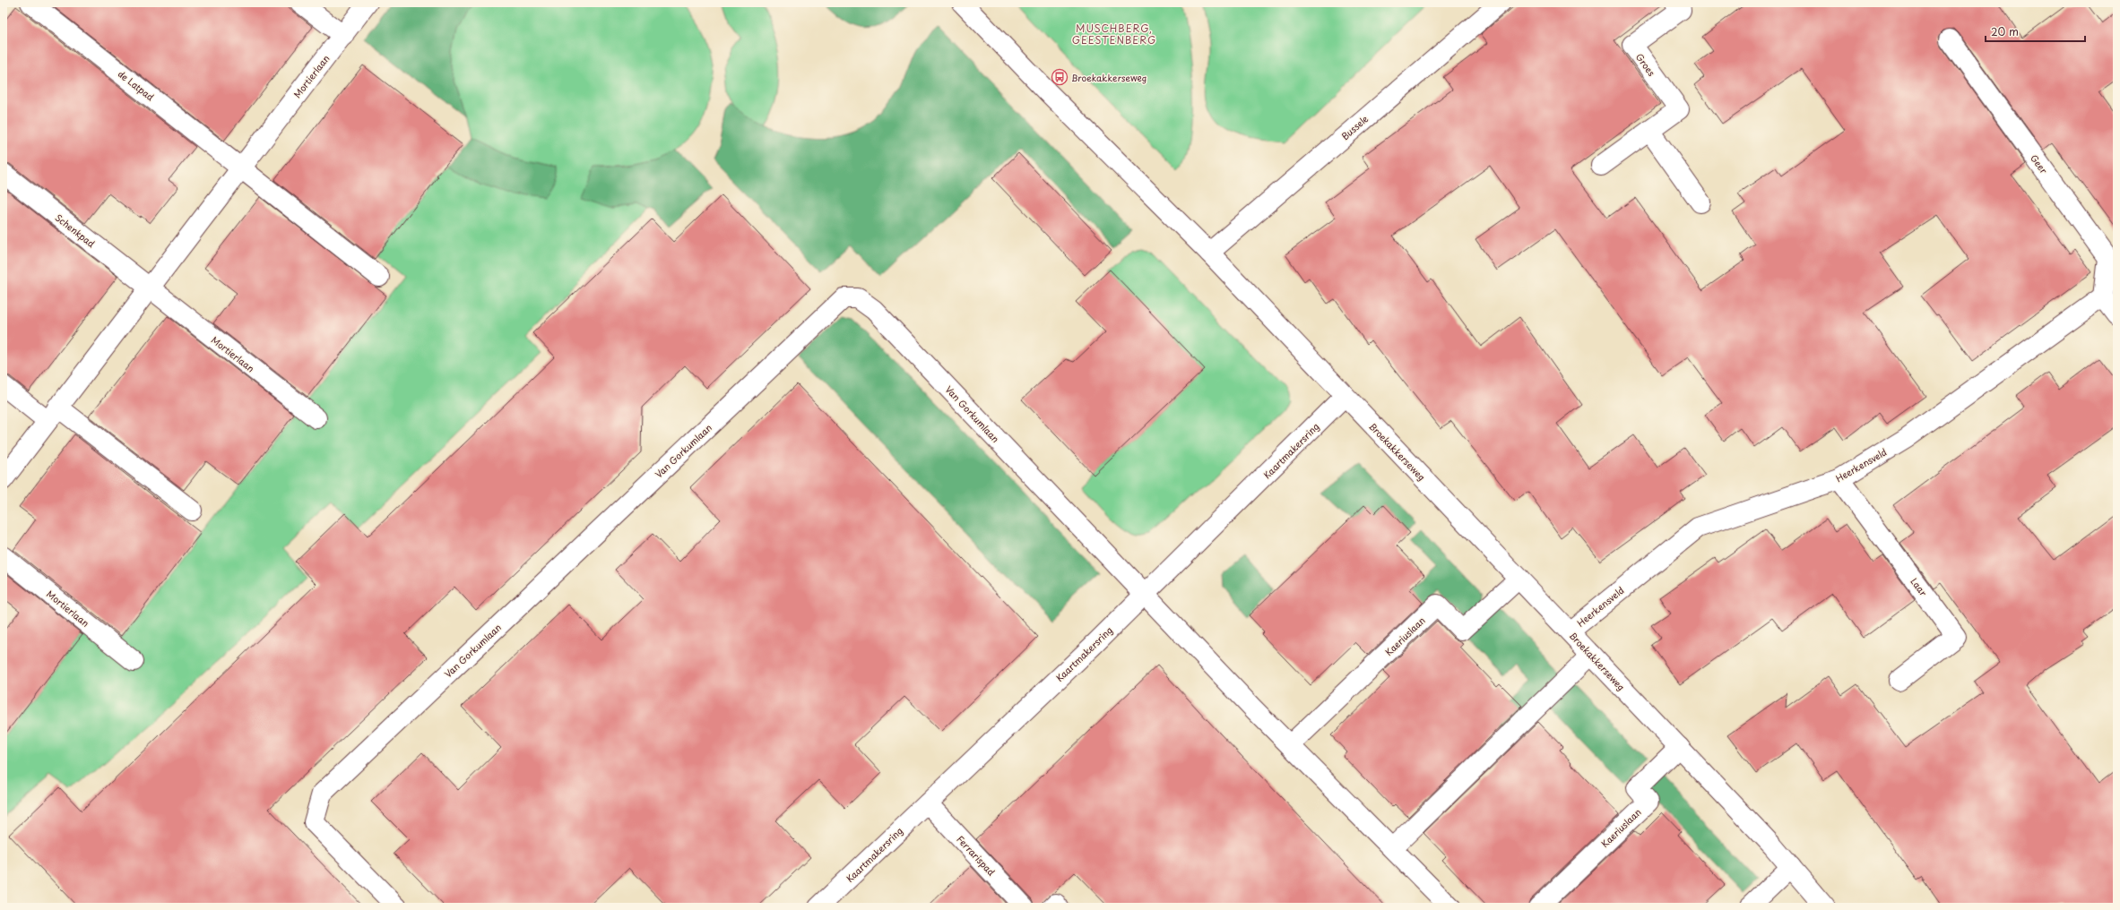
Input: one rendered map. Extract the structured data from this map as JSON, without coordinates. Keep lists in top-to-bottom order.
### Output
{
  "streets": {
    "street": [
      "Groes",
      "Mortierlaan",
      "de Latpad",
      "Bussele",
      "Geer",
      "Schenkpad",
      "Van Gorkumlaan",
      "Kaartmakersring",
      "Broekakkerseweg",
      "Heerkensveld",
      "Laar",
      "Kaeriuslaan",
      "Ferrarispad"
    ]
  },
  "crossings": [
    ["Mortierlaan", "de Latpad"],
    ["Mortierlaan", "Schenkpad"],
    ["Bussele", "Broekakkerseweg"],
    ["Geer", "Heerkensveld"],
    ["Van Gorkumlaan", "Kaartmakersring"],
    ["Kaartmakersring", "Broekakkerseweg"],
    ["Kaartmakersring", "Ferrarispad"],
    ["Broekakkerseweg", "Heerkensveld"],
    ["Broekakkerseweg", "Kaeriuslaan"],
    ["Heerkensveld", "Laar"]
  ],
  "districts": ["MUSCHBERG, GEESTENBERG"],
  "places": {
    "bus stop": ["Broekakkerseweg"]
  },
  "scale_bar": "20 m"
}
